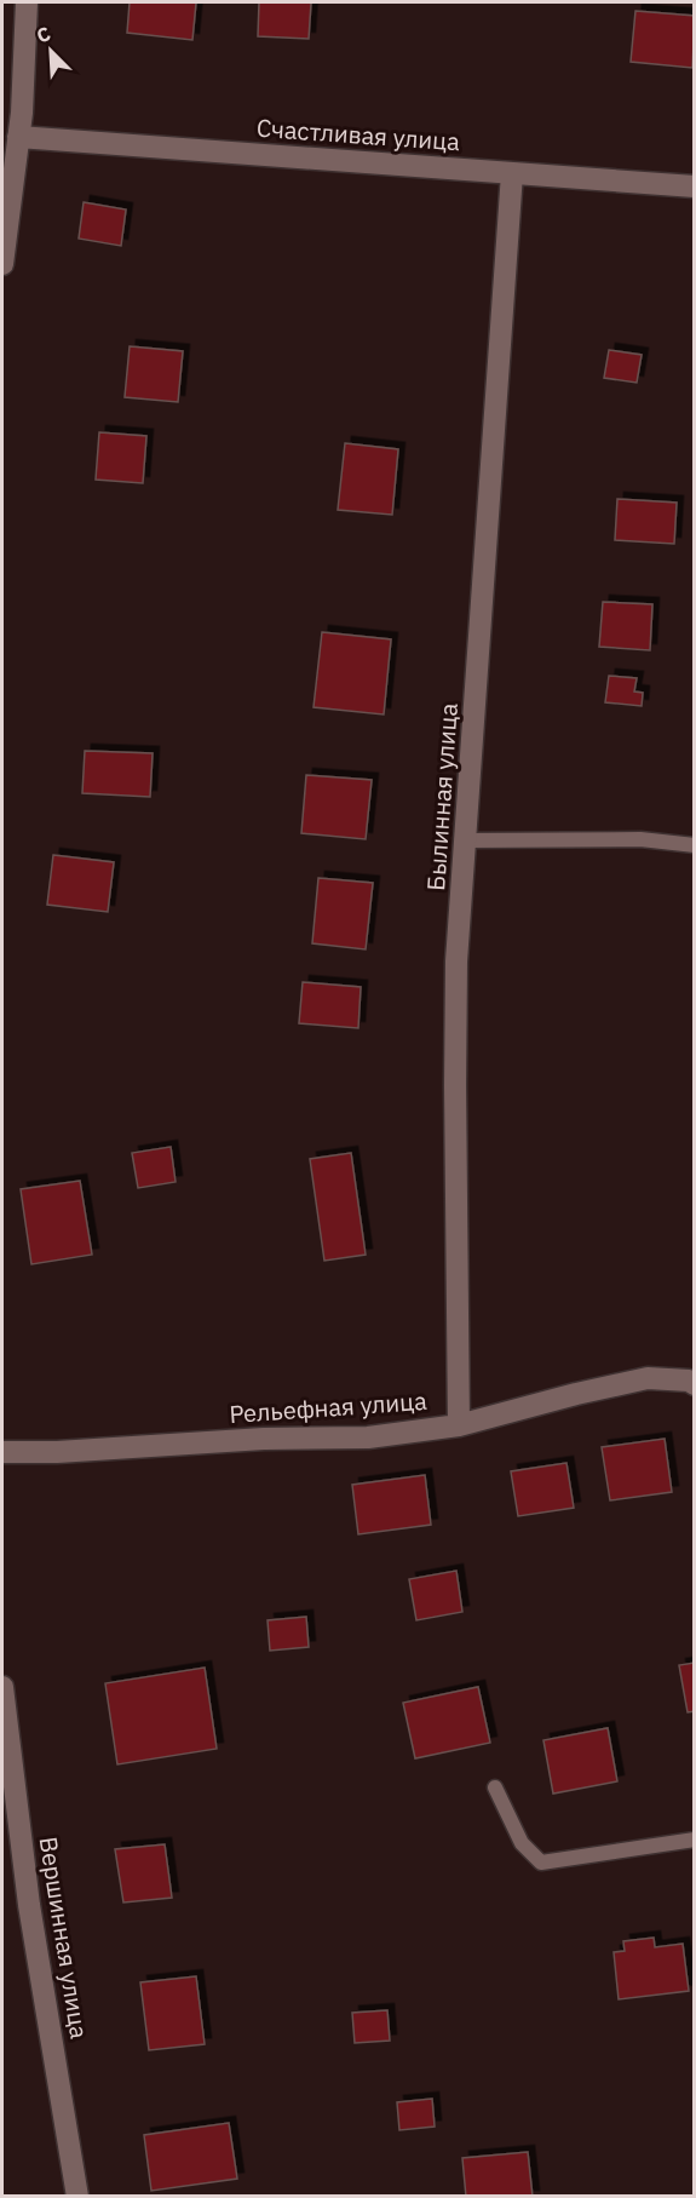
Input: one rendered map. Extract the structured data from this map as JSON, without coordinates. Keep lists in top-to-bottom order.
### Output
{
  "streets": {
    "street": [
      "Счастливая улица",
      "Былинная улица",
      "Рельефная улица",
      "Вершинная улица"
    ]
  },
  "crossings": [
    ["Счастливая улица", "Былинная улица"],
    ["Былинная улица", "Рельефная улица"]
  ],
  "north": "top left"
}
